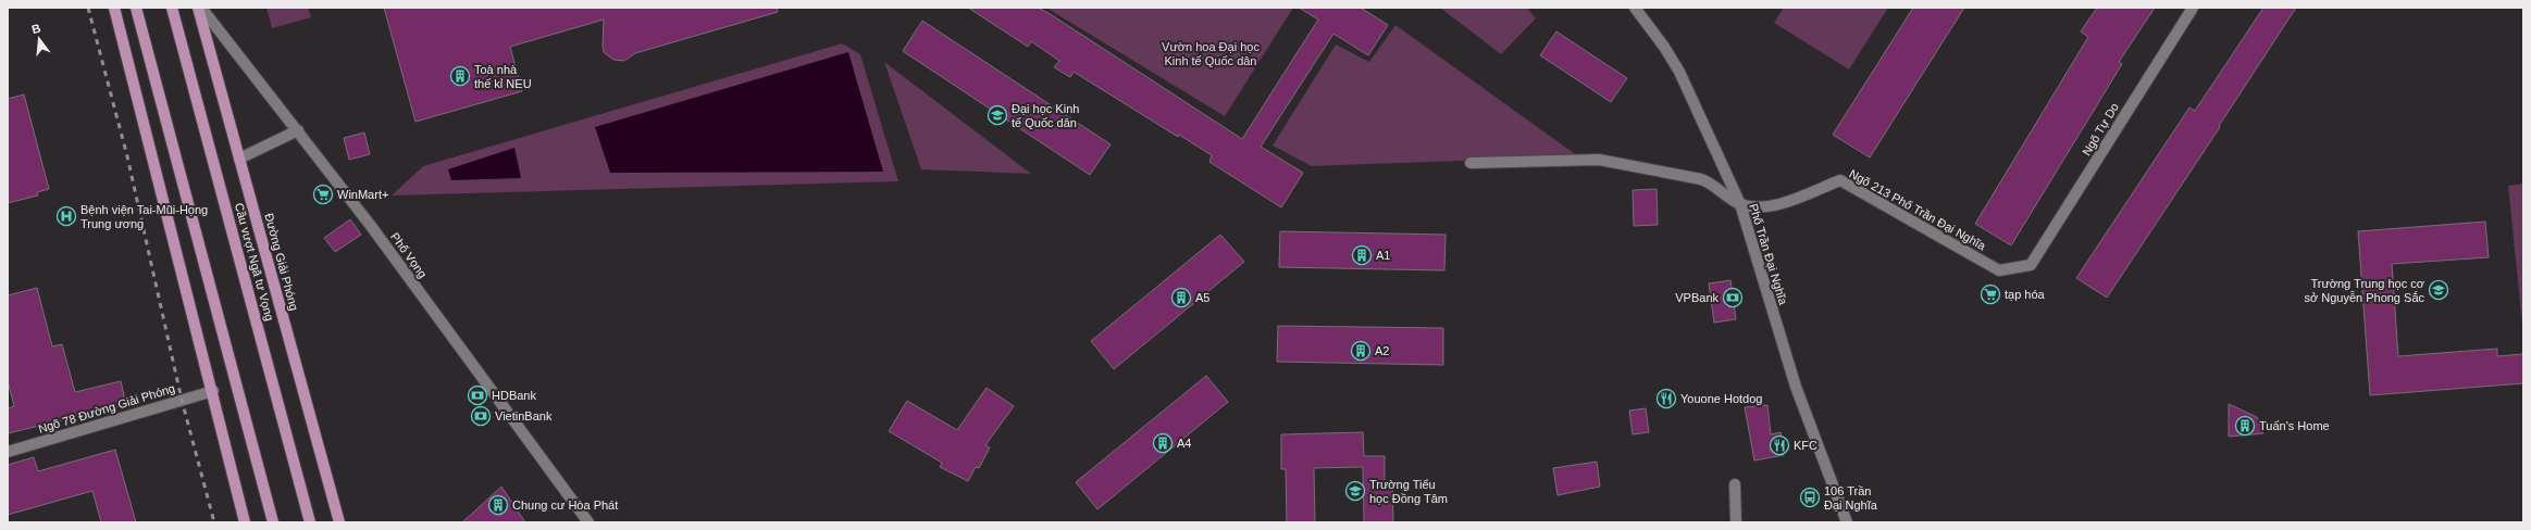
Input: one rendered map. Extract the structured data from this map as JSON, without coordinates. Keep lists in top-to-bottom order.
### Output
{
  "streets": {
    "main road": ["Cầu vượt Ngã tư Vọng", "Đường Giải Phóng"],
    "street": [
      "Ngõ Tự Do",
      "Ngõ 213 Phố Trần Đại Nghĩa",
      "Phố Trần Đại Nghĩa",
      "Phố Vọng",
      "Ngõ 78 Đường Giải Phóng"
    ]
  },
  "crossings": [
    ["Ngõ Tự Do", "Ngõ 213 Phố Trần Đại Nghĩa"],
    ["Ngõ 213 Phố Trần Đại Nghĩa", "Phố Trần Đại Nghĩa"]
  ],
  "parks": ["Vườn hoa Đại học Kinh tế Quốc dân"],
  "places": {
    "building": [
      "Toà nhà thế kỉ NEU",
      "A1",
      "A5",
      "A2",
      "Tuấn's Home",
      "A4",
      "Chung cư Hòa Phát"
    ],
    "school or university": ["Đại học Kinh tế Quốc dân", "Trường Trung học cơ sở Nguyễn Phong Sắc", "Trường Tiểu học Đồng Tâm"],
    "supermarket": ["WinMart+", "tạp hóa"],
    "hospital": ["Bệnh viện Tai-Mũi-Họng Trung ương"],
    "bank": ["VPBank", "HDBank", "VietinBank"],
    "restaurant": ["Youone Hotdog", "KFC"],
    "bus stop": ["106 Trần Đại Nghĩa"]
  },
  "north": "top"
}
